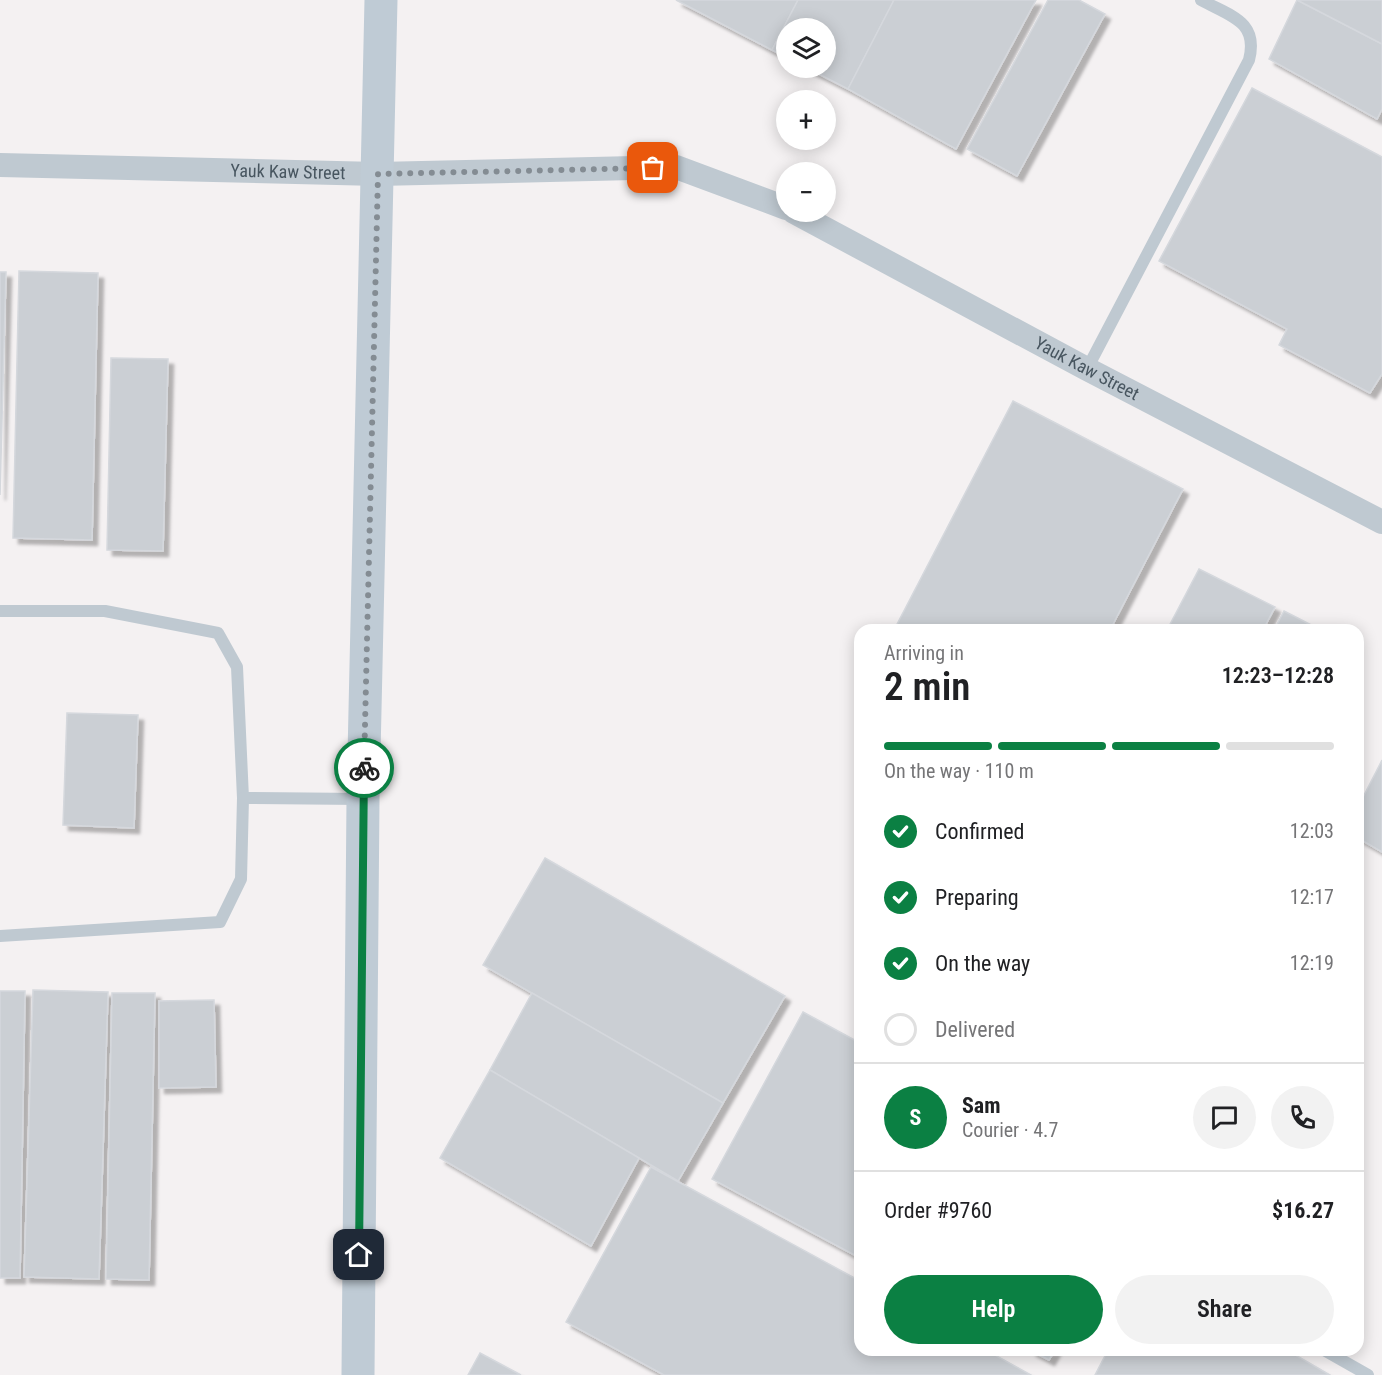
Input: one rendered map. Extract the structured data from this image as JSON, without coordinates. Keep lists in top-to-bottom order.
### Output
{
  "streets": {
    "street": ["Yauk Kaw Street"]
  },
  "page": {
    "map_buttons": ["+", "−"],
    "heading": ["2 min", "Arriving in", "12:23–12:28"],
    "panel": [
      "Sam",
      "Courier · 4.7",
      "Order #9760",
      "$16.27"
    ],
    "bar": "On the way · 110 m",
    "list": [
      ["Confirmed", "12:03"],
      ["Preparing", "12:17"],
      ["On the way", "12:19"],
      "Delivered"
    ],
    "round": "S",
    "buttons": ["Help", "Share"]
  }
}
